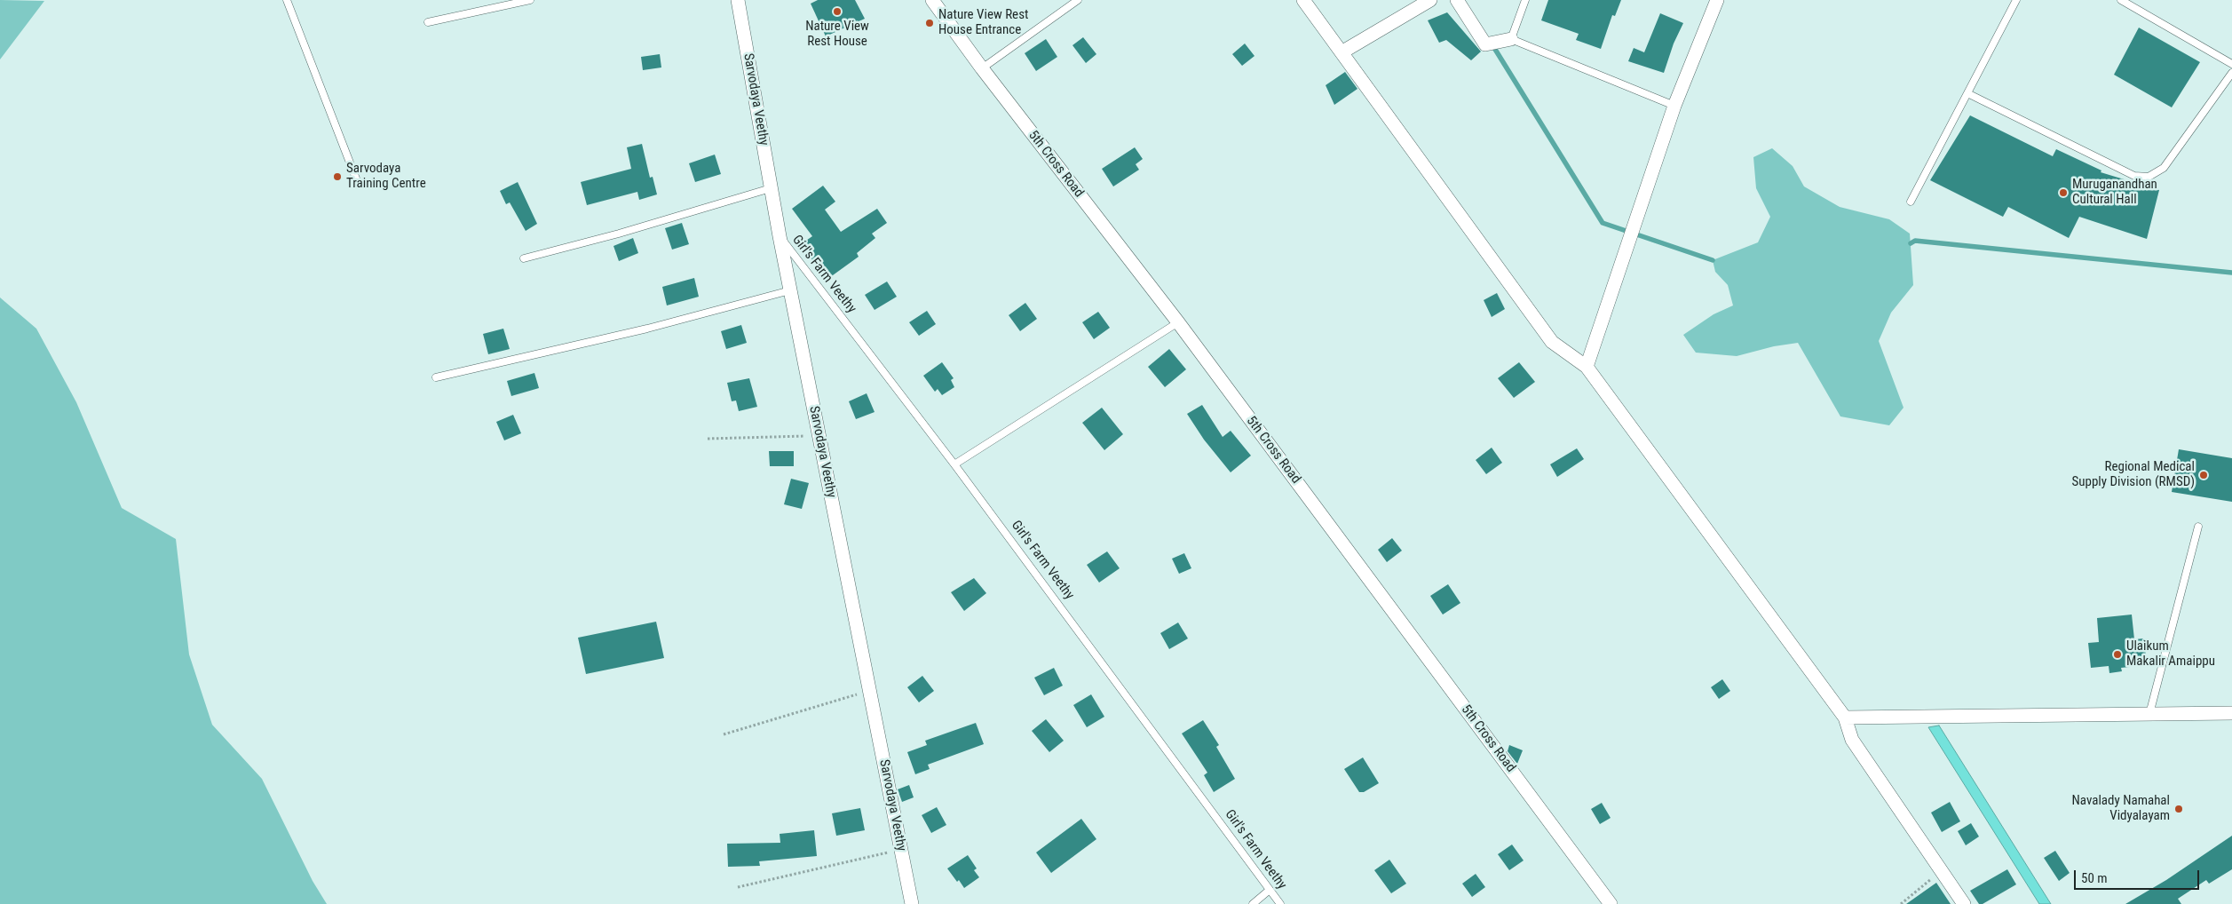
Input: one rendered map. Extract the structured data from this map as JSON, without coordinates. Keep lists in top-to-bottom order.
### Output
{
  "streets": {
    "street": ["Sarvodaya Veethy", "5th Cross Road"],
    "lane": ["Girl's Farm Veethy"]
  },
  "crossings": [
    ["Sarvodaya Veethy", "Girl's Farm Veethy"]
  ],
  "places": [
    "Nature View Rest House",
    "Nature View Rest House Entrance",
    "Sarvodaya Training Centre",
    "Muruganandhan Cultural Hall",
    "Regional Medical Supply Division (RMSD)",
    "Ulaikum Makalir Amaippu",
    "Navalady Namahal Vidyalayam"
  ],
  "scale_bar": "50 m"
}
